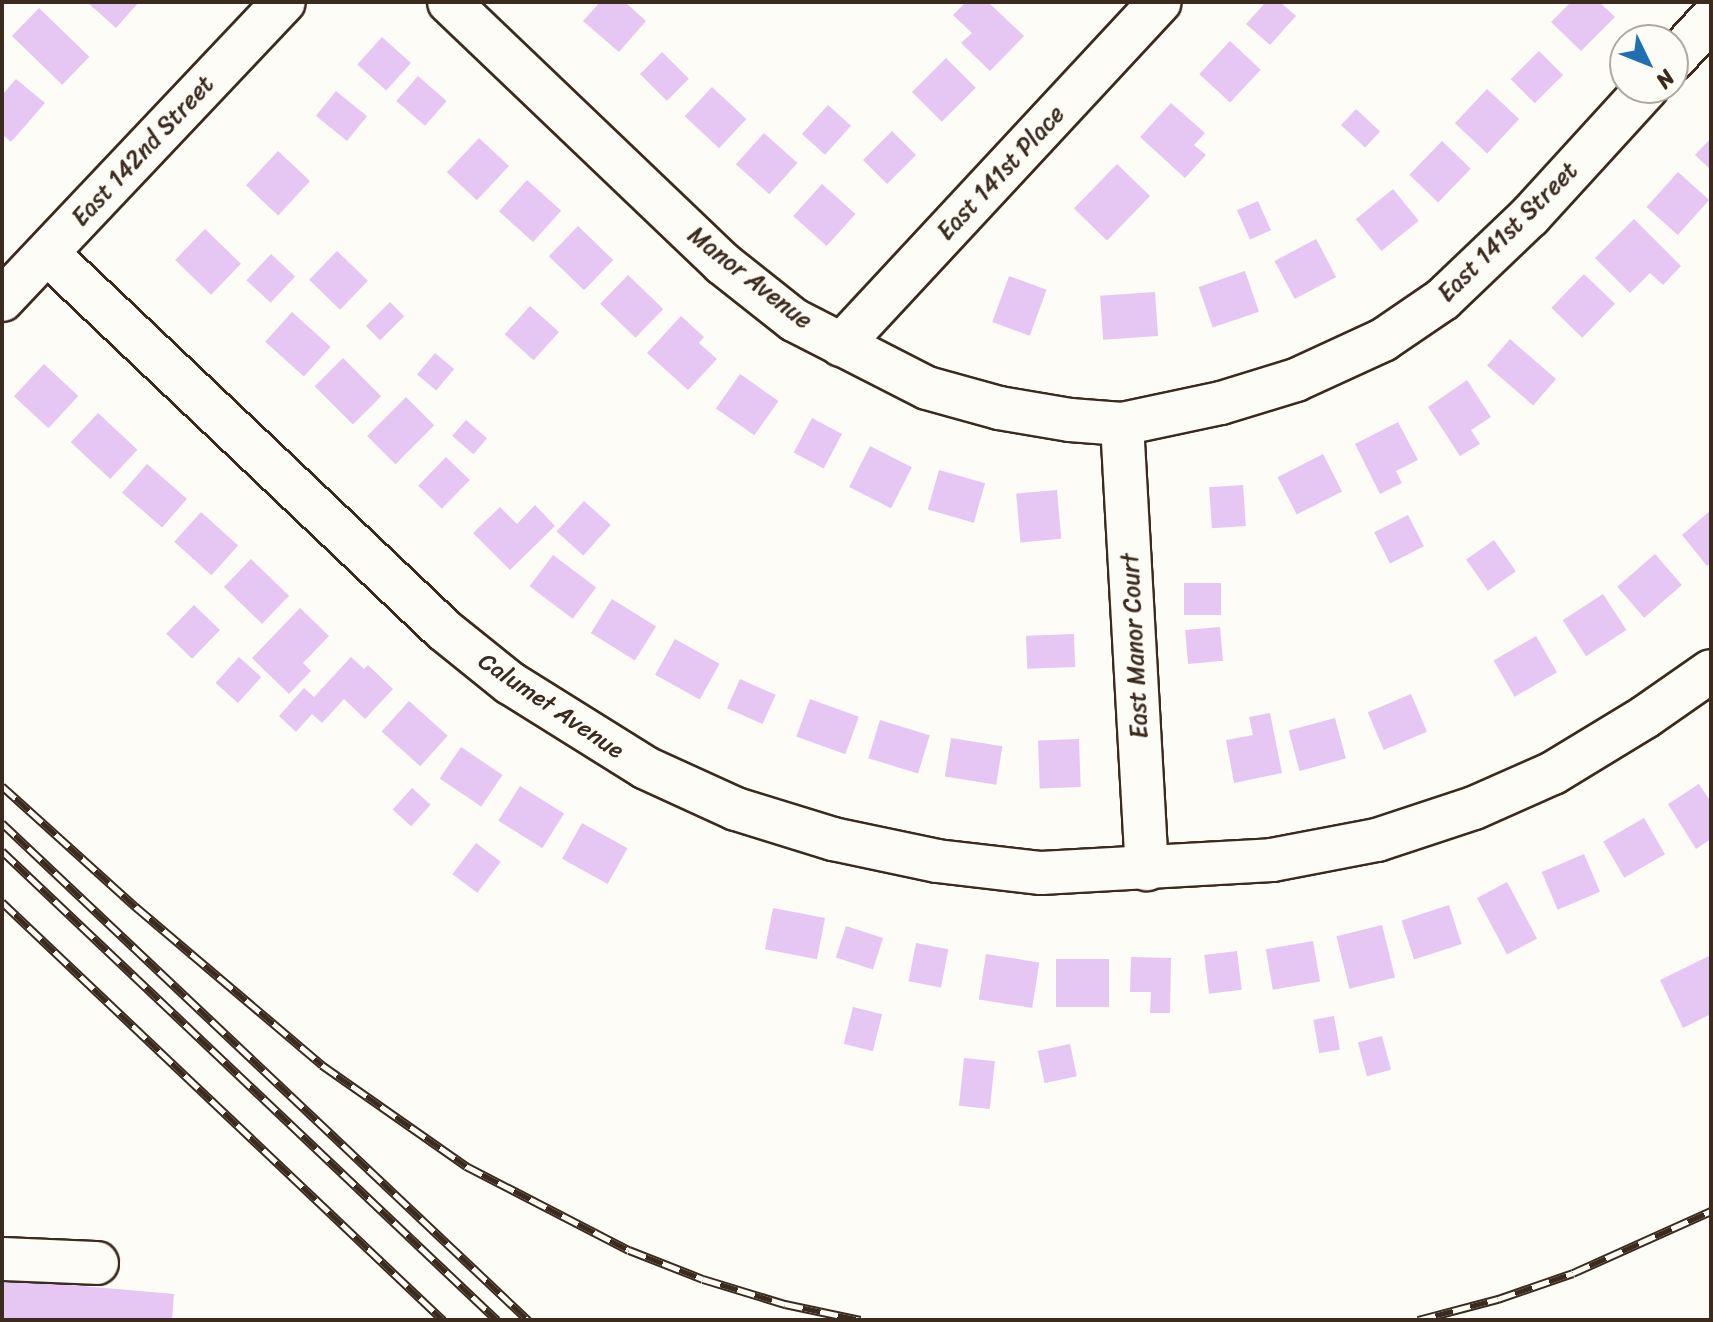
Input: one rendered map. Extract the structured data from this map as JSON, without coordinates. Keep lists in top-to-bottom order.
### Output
{
  "streets": {
    "street": [
      "East 142nd Street",
      "East 141st Place",
      "East 141st Street",
      "Manor Avenue",
      "East Manor Court",
      "Calumet Avenue"
    ]
  },
  "crossings": [
    ["East 142nd Street", "Calumet Avenue"],
    ["East 141st Place", "Manor Avenue"],
    ["East 141st Street", "Manor Avenue"],
    ["East 141st Street", "East Manor Court"],
    ["Manor Avenue", "East Manor Court"],
    ["East Manor Court", "Calumet Avenue"]
  ],
  "north": "bottom right"
}
